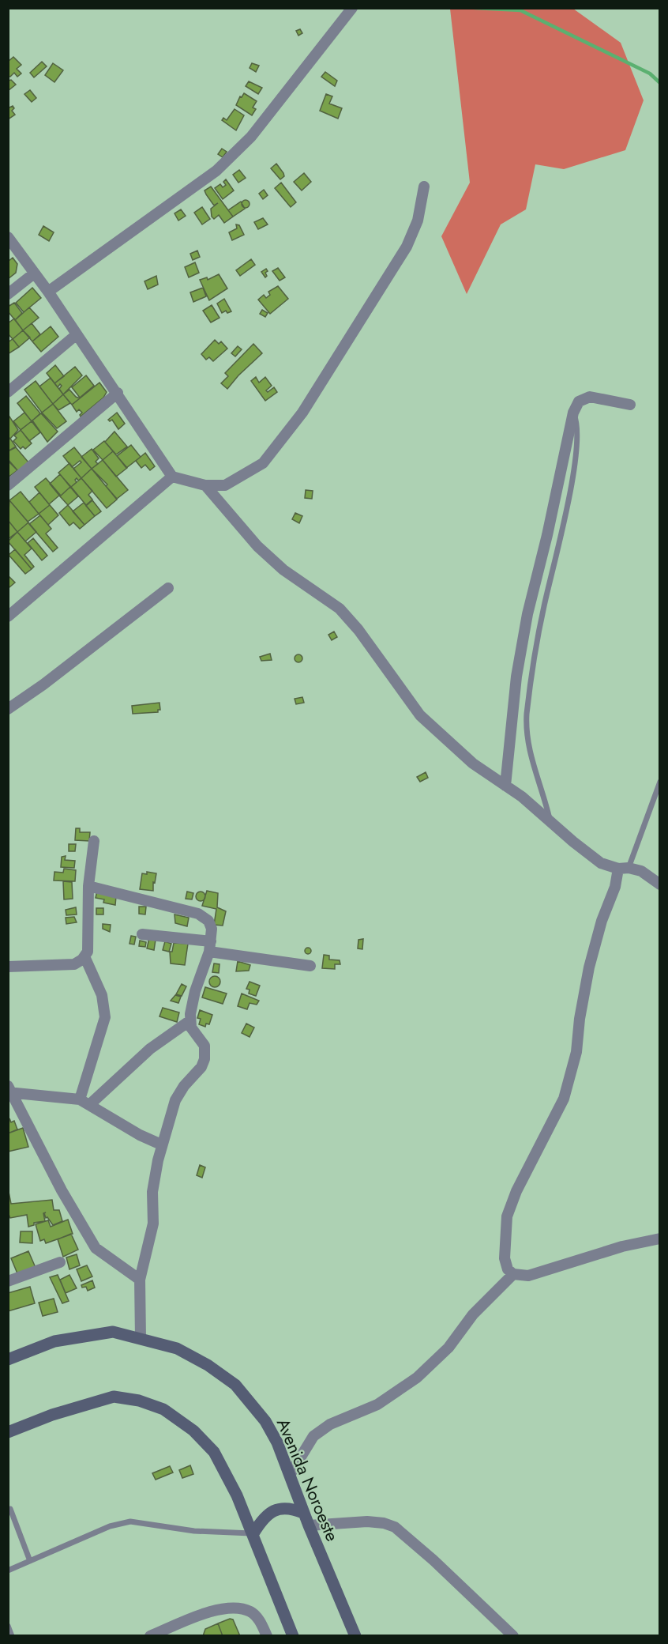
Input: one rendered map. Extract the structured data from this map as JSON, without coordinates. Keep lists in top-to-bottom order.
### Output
{
  "streets": {
    "street": ["Avenida Noroeste"]
  }
}
